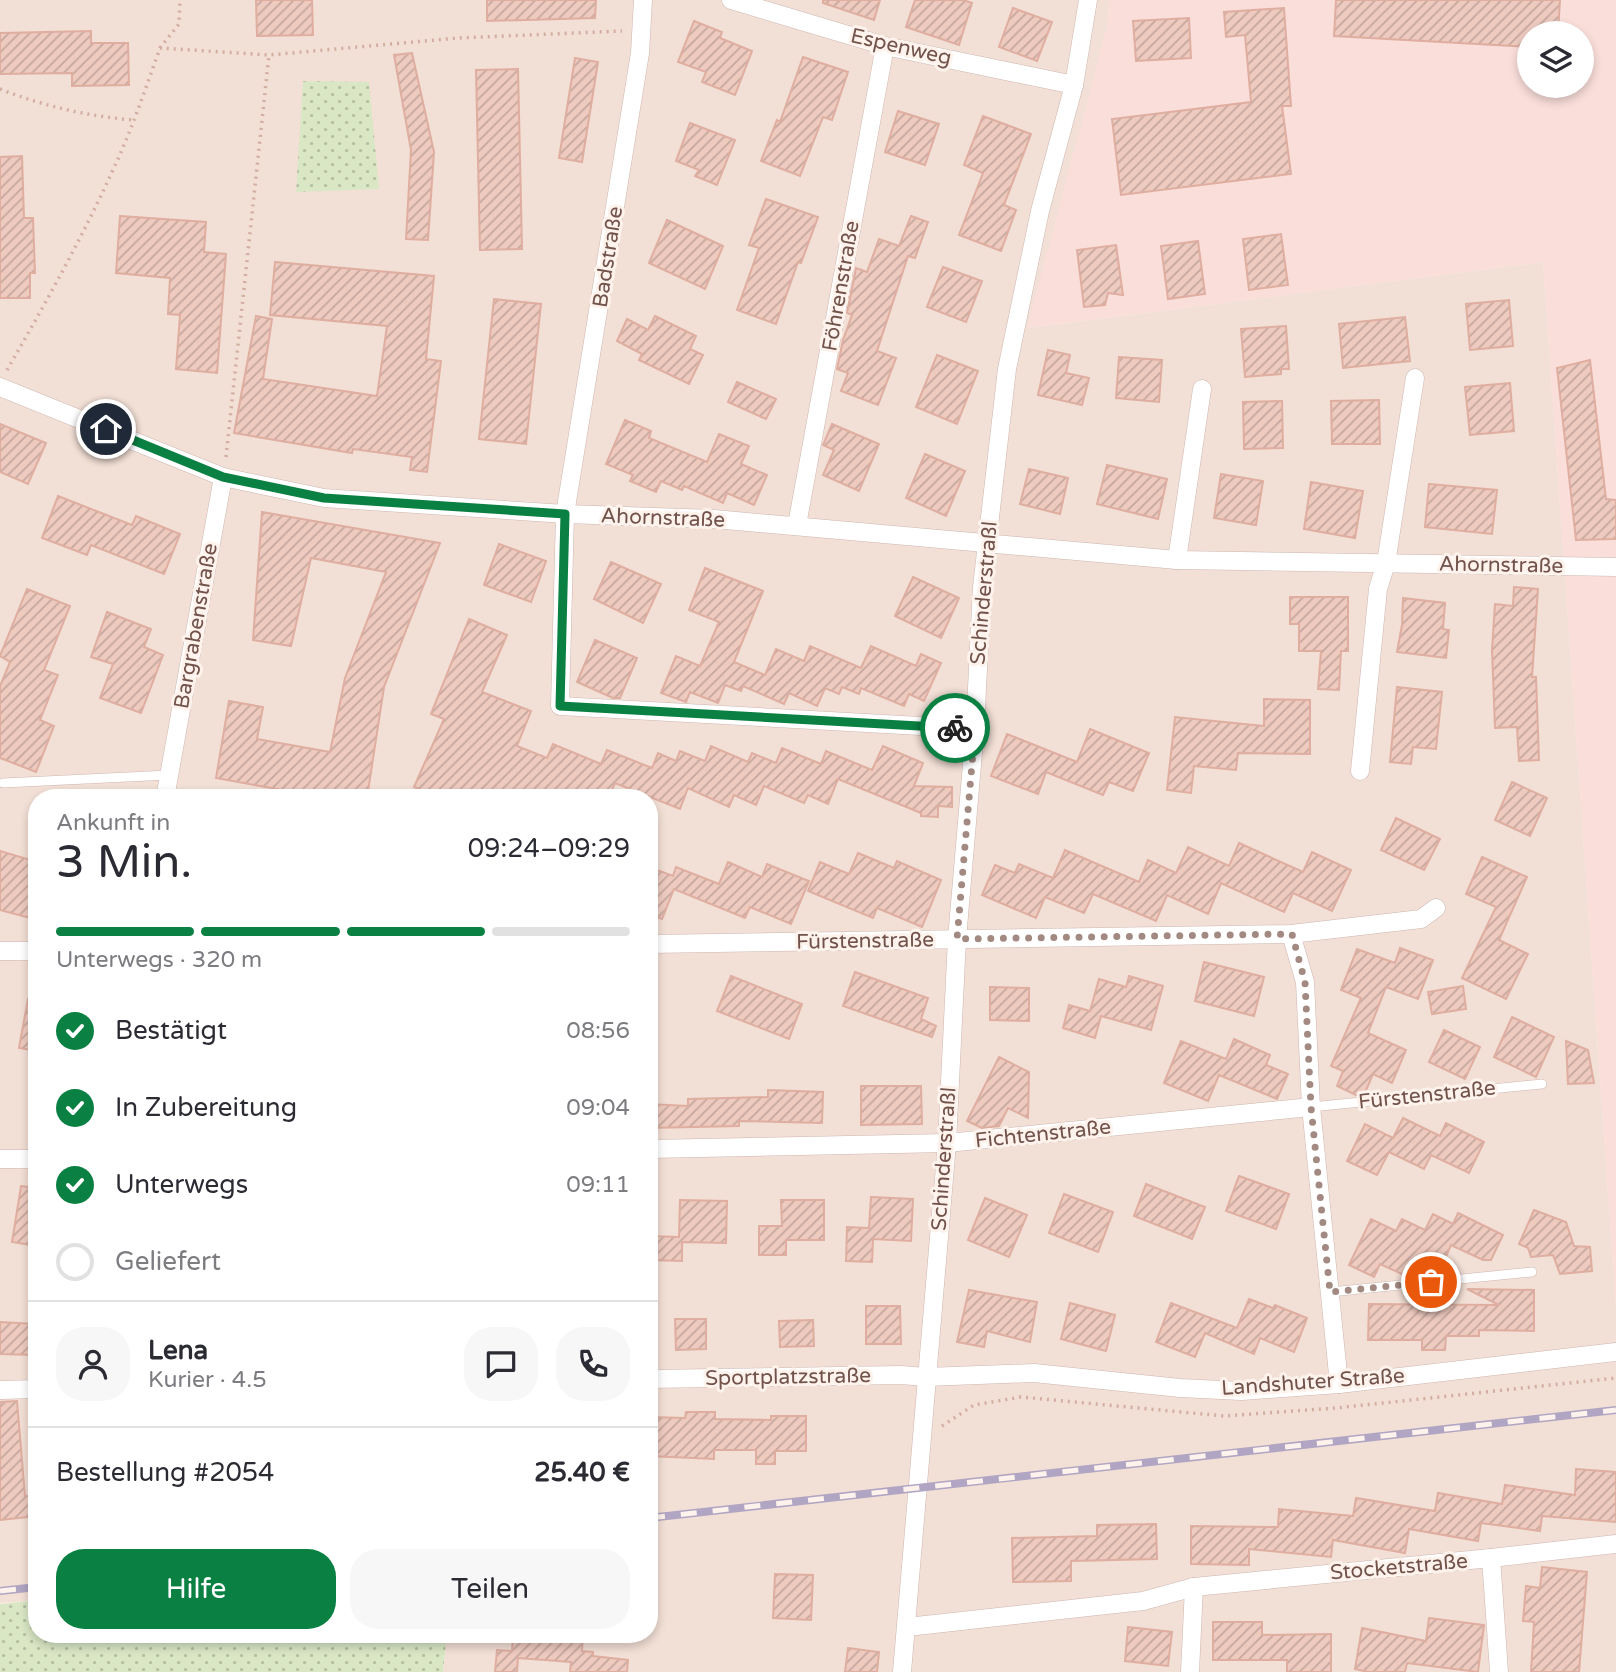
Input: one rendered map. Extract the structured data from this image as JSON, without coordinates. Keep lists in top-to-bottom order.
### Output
{
  "streets": {
    "street": [
      "Espenweg",
      "Badstraße",
      "Föhrenstraße",
      "Ahornstraße",
      "Schinderstraßl",
      "Bargrabenstraße",
      "Fürstenstraße",
      "Fichtenstraße",
      "Sportplatzstraße",
      "Landshuter Straße",
      "Stocketstraße"
    ]
  },
  "crossings": [
    ["Espenweg", "Föhrenstraße"],
    ["Espenweg", "Schinderstraßl"],
    ["Badstraße", "Ahornstraße"],
    ["Badstraße", "Schinderstraßl"],
    ["Föhrenstraße", "Ahornstraße"],
    ["Ahornstraße", "Schinderstraßl"],
    ["Ahornstraße", "Bargrabenstraße"],
    ["Schinderstraßl", "Fürstenstraße"],
    ["Schinderstraßl", "Fichtenstraße"],
    ["Schinderstraßl", "Sportplatzstraße"],
    ["Schinderstraßl", "Landshuter Straße"],
    ["Schinderstraßl", "Stocketstraße"],
    ["Fürstenstraße", "Fichtenstraße"],
    ["Sportplatzstraße", "Landshuter Straße"]
  ],
  "page": {
    "heading": ["3 Min.", "Ankunft in", "09:24–09:29"],
    "panel": [
      "Lena",
      "Kurier · 4.5",
      "Bestellung #2054",
      "25.40 €"
    ],
    "bar": "Unterwegs · 320 m",
    "list": [
      ["Bestätigt", "08:56"],
      ["In Zubereitung", "09:04"],
      ["Unterwegs", "09:11"],
      "Geliefert"
    ],
    "buttons": ["Hilfe", "Teilen"]
  }
}
